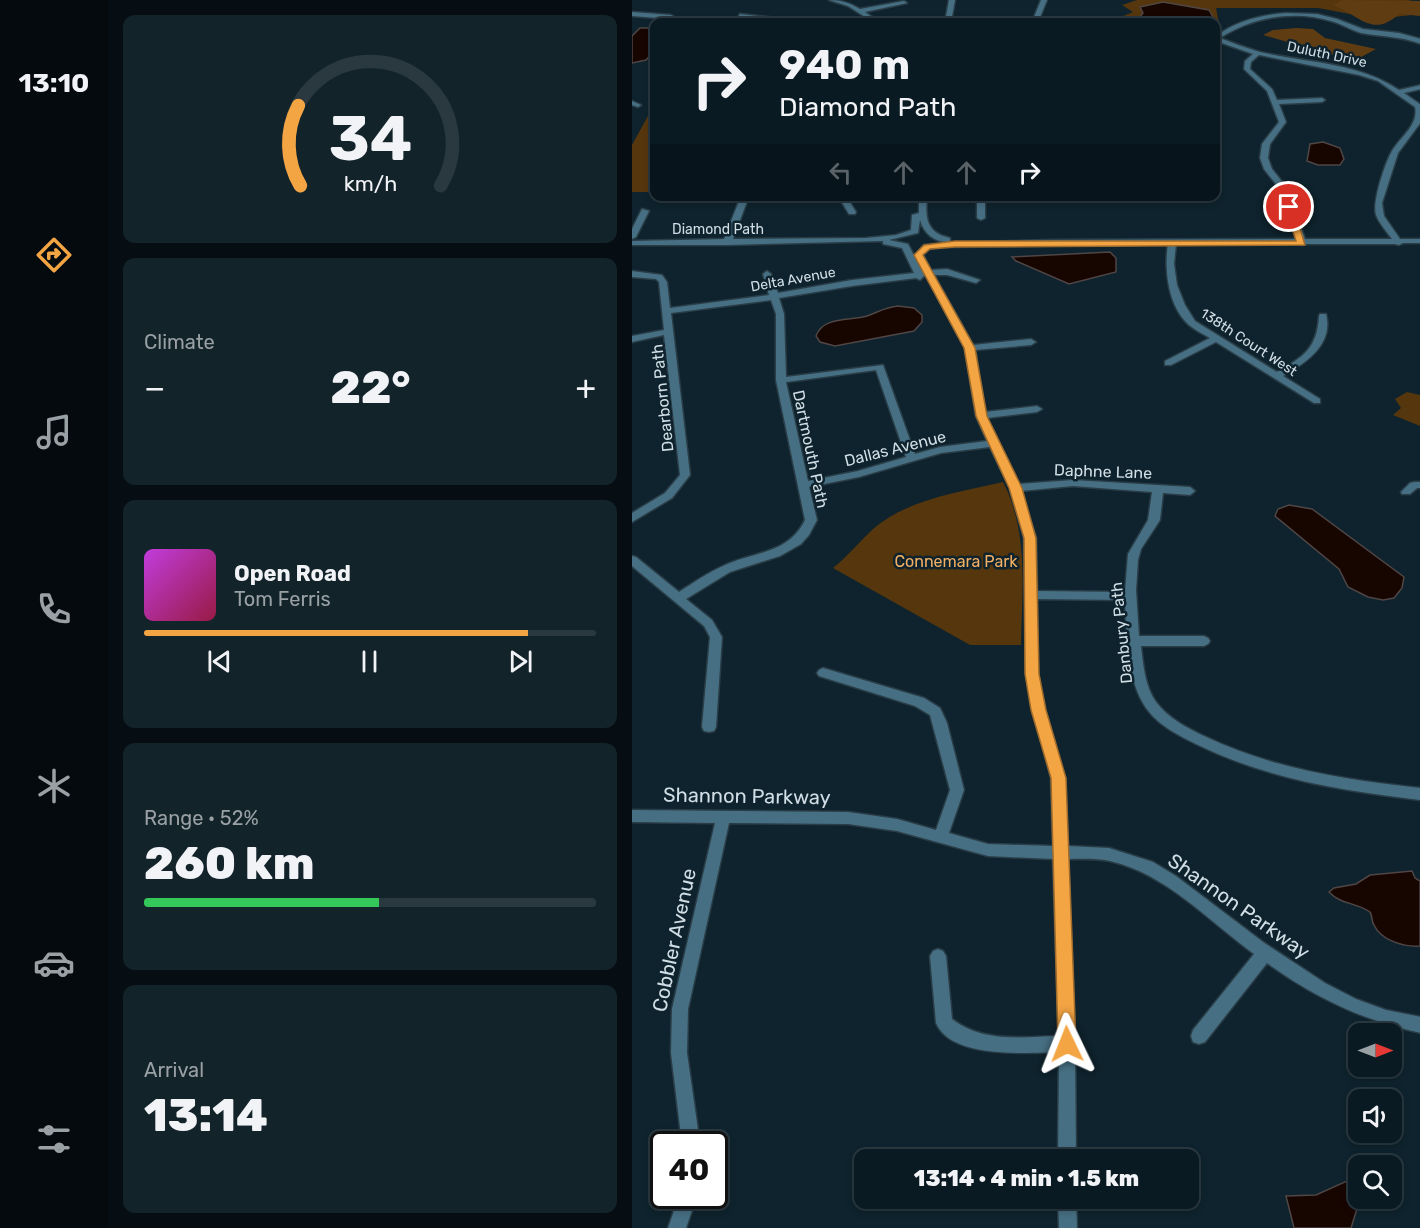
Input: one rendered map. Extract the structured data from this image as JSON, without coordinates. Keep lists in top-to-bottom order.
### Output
{
  "streets": {
    "street": [
      "Duluth Drive",
      "Diamond Path",
      "Delta Avenue",
      "138th Court West",
      "Dearborn Path",
      "Dallas Avenue",
      "Dartmouth Path",
      "Daphne Lane",
      "Danbury Path",
      "Shannon Parkway",
      "Cobbler Avenue"
    ]
  },
  "crossings": [
    ["Duluth Drive", "Diamond Path"],
    ["Diamond Path", "138th Court West"],
    ["Delta Avenue", "Dearborn Path"],
    ["Delta Avenue", "Dartmouth Path"],
    ["Dallas Avenue", "Dartmouth Path"],
    ["Daphne Lane", "Danbury Path"],
    ["Shannon Parkway", "Cobbler Avenue"]
  ],
  "parks": ["Connemara Park"],
  "north": "right",
  "page": {
    "tabs": "13:10",
    "turn": ["940 m", "Diamond Path"],
    "tile": [
      "Climate",
      ["Range · 52%", "260 km"],
      ["Arrival", "13:14"]
    ],
    "heat": ["−", "22°", "+"],
    "song": ["Open Road", "Tom Ferris"],
    "limit": "40",
    "trip": "13:14 · 4 min · 1.5 km",
    "gauge": ["34", "km/h"]
  }
}
